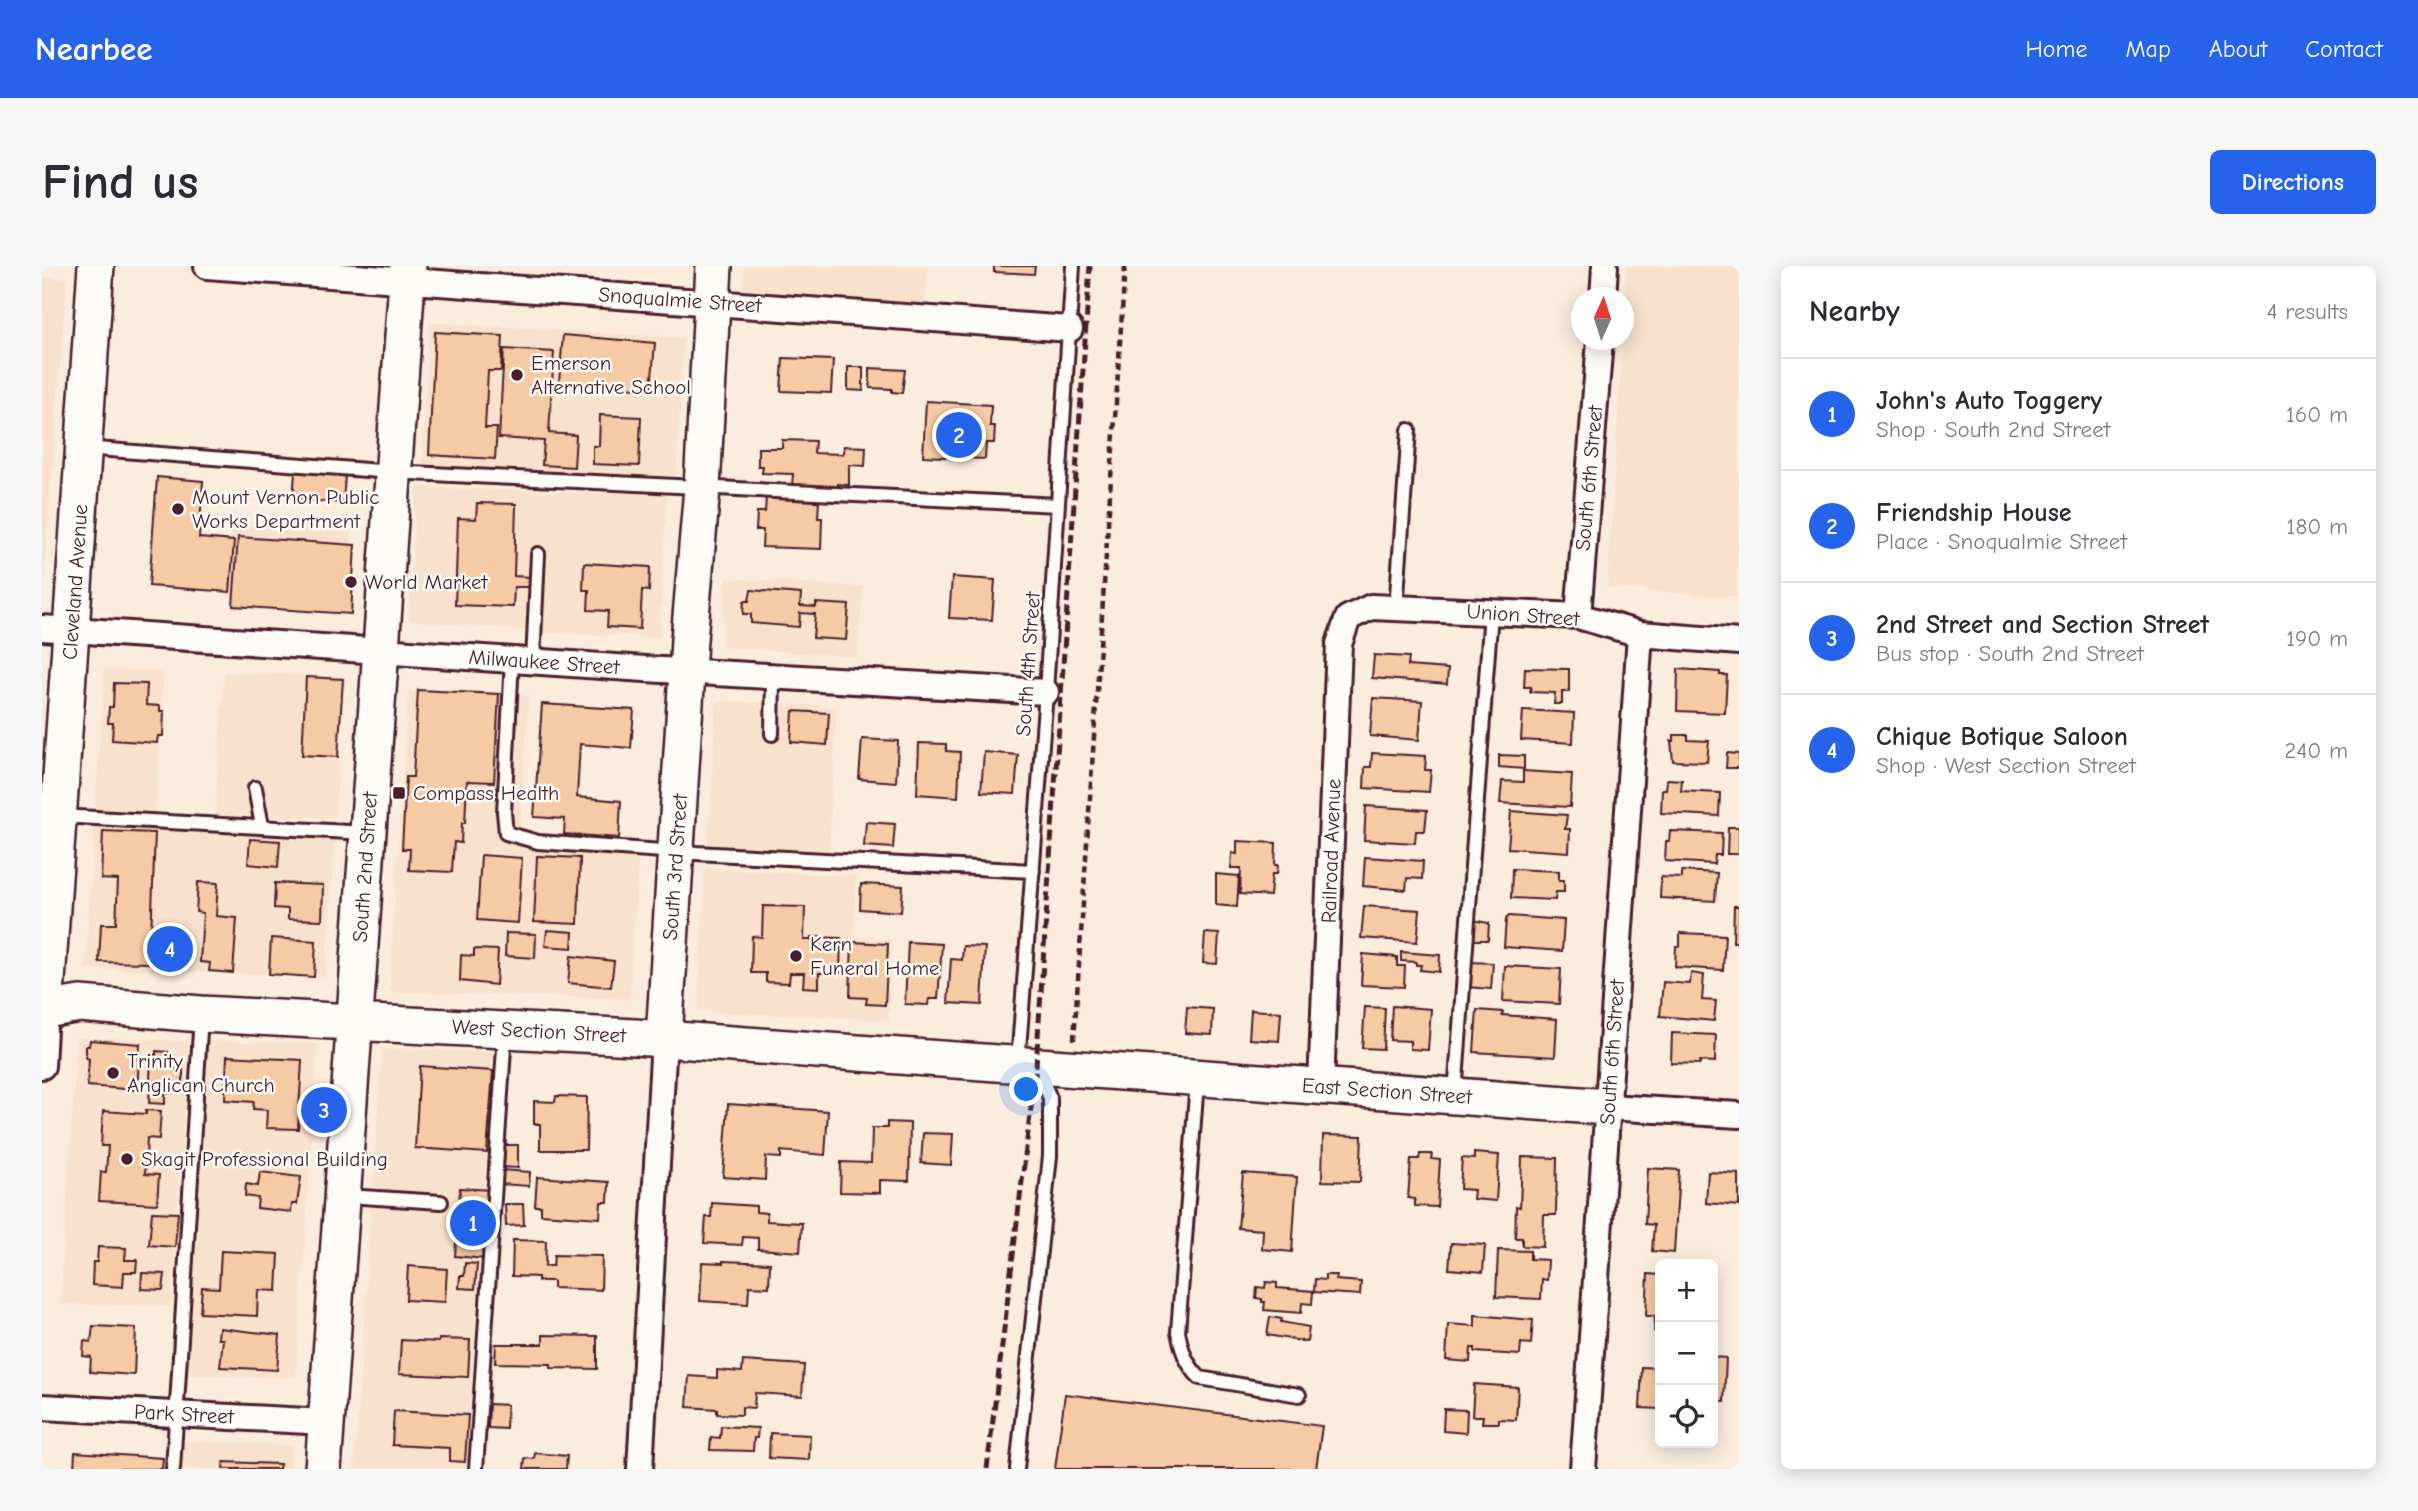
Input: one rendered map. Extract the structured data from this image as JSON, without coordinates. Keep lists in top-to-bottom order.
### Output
{
  "streets": {
    "street": [
      "Snoqualmie Street",
      "South 6th Street",
      "Cleveland Avenue",
      "Union Street",
      "Milwaukee Street",
      "Railroad Avenue",
      "South 2nd Street",
      "South 3rd Street",
      "West Section Street",
      "East Section Street",
      "Park Street"
    ],
    "lane": ["South 4th Street"]
  },
  "crossings": [
    ["Snoqualmie Street", "South 4th Street"],
    ["Snoqualmie Street", "South 2nd Street"],
    ["Snoqualmie Street", "South 3rd Street"],
    ["South 6th Street", "Union Street"],
    ["South 6th Street", "East Section Street"],
    ["Cleveland Avenue", "Milwaukee Street"],
    ["Cleveland Avenue", "West Section Street"],
    ["Union Street", "Railroad Avenue"],
    ["Milwaukee Street", "South 4th Street"],
    ["Milwaukee Street", "South 2nd Street"],
    ["Milwaukee Street", "South 3rd Street"],
    ["South 4th Street", "West Section Street"],
    ["South 4th Street", "East Section Street"],
    ["Railroad Avenue", "East Section Street"],
    ["South 2nd Street", "West Section Street"],
    ["South 2nd Street", "Park Street"],
    ["South 3rd Street", "West Section Street"],
    ["West Section Street", "East Section Street"]
  ],
  "places": {
    "other": [
      "Emerson Alternative School",
      "Mount Vernon Public Works Department",
      "World Market",
      "Kern Funeral Home",
      "Trinity Anglican Church",
      "Skagit Professional Building"
    ],
    "transit": ["Compass Health"]
  },
  "north": "top",
  "page": {
    "header": "Nearbee",
    "nav": [
      "Home",
      "Map",
      "About",
      "Contact"
    ],
    "buttons": "Directions",
    "title": "Find us",
    "heading": ["Nearby", "4 results"],
    "list": [
      {
        "mark": "1",
        "name": "John's Auto Toggery",
        "note": "Shop · South 2nd Street",
        "value": "160 m"
      },
      {
        "mark": "2",
        "name": "Friendship House",
        "note": "Place · Snoqualmie Street",
        "value": "180 m"
      },
      {
        "mark": "3",
        "name": "2nd Street and Section Street",
        "note": "Bus stop · South 2nd Street",
        "value": "190 m"
      },
      {
        "mark": "4",
        "name": "Chique Botique Saloon",
        "note": "Shop · West Section Street",
        "value": "240 m"
      }
    ],
    "pins": [
      "2",
      "4",
      "3",
      "1"
    ],
    "map_buttons": ["+", "−"]
  }
}
